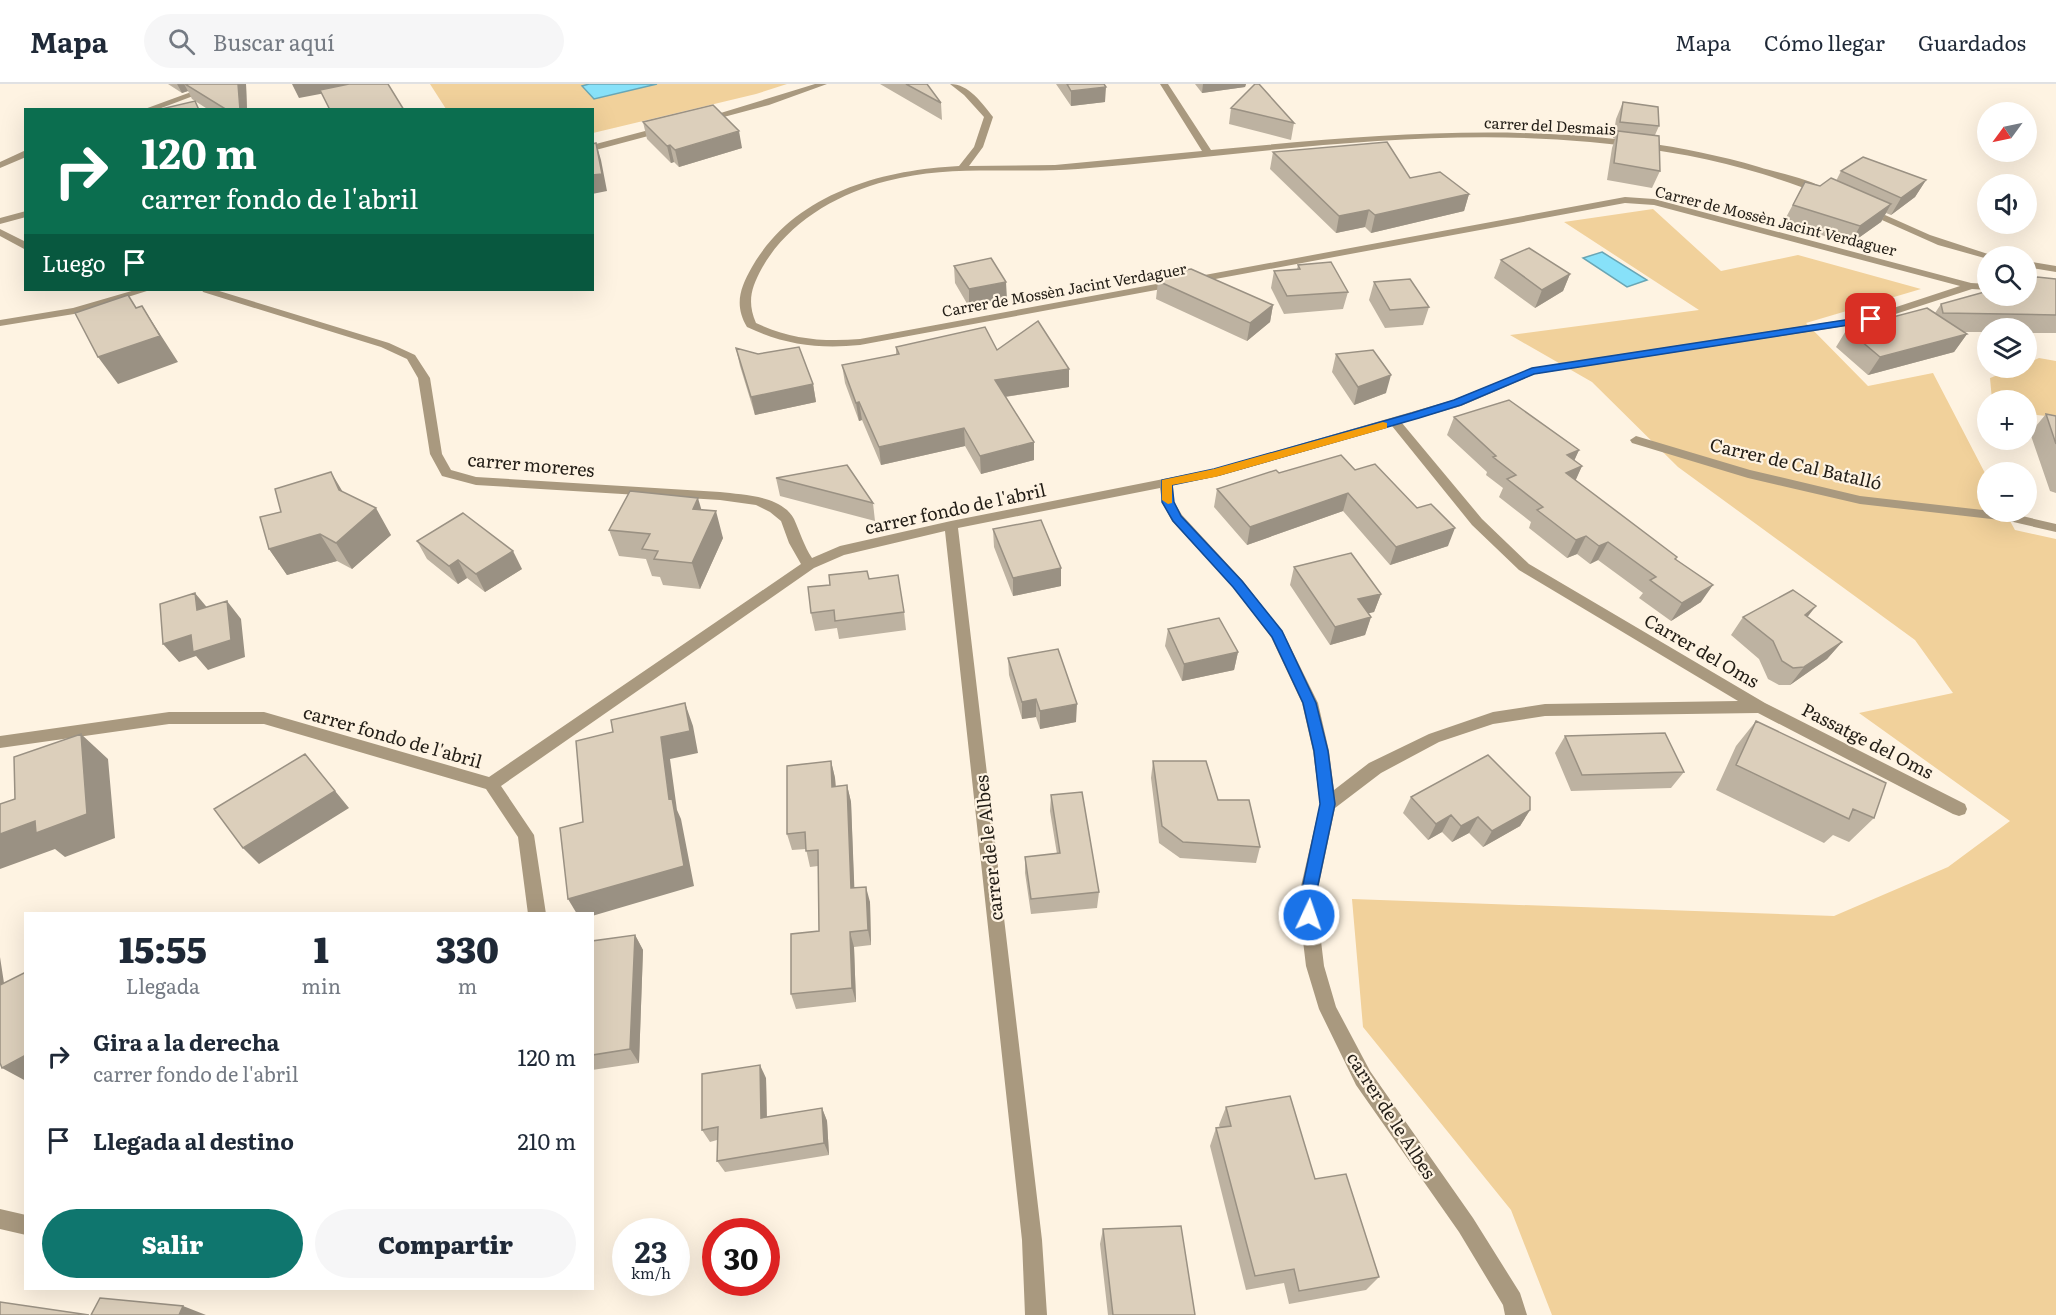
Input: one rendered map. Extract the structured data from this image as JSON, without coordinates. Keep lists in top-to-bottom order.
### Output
{
  "streets": {
    "street": [
      "carrer del Desmais",
      "Carrer de Mossèn Jacint Verdaguer",
      "Carrer de Cal Batalló",
      "carrer moreres",
      "carrer fondo de l'abril",
      "Carrer del Oms",
      "Passatge del Oms",
      "carrer de le Albes"
    ]
  },
  "crossings": [
    ["carrer del Desmais", "Carrer de Mossèn Jacint Verdaguer"],
    ["Carrer de Mossèn Jacint Verdaguer", "carrer fondo de l'abril"],
    ["carrer moreres", "carrer fondo de l'abril"],
    ["carrer fondo de l'abril", "Carrer del Oms"],
    ["carrer fondo de l'abril", "carrer de le Albes"],
    ["Carrer del Oms", "Passatge del Oms"],
    ["Carrer del Oms", "carrer de le Albes"]
  ],
  "north": "bottom left",
  "page": {
    "header": "Mapa",
    "search": "Buscar aquí",
    "nav": ["Mapa", "Cómo llegar", "Guardados"],
    "map_buttons": ["+", "−"],
    "turn": ["120 m", "carrer fondo de l'abril"],
    "then": "Luego",
    "eta": [
      "15:55",
      "Llegada",
      "1",
      "min",
      "330",
      "m"
    ],
    "list": [
      {
        "name": "Gira a la derecha",
        "note": "carrer fondo de l'abril",
        "value": "120 m"
      },
      {
        "name": "Llegada al destino",
        "value": "210 m"
      }
    ],
    "buttons": ["Salir", "Compartir"],
    "speed": "23 km/h",
    "limit": "30"
  }
}
